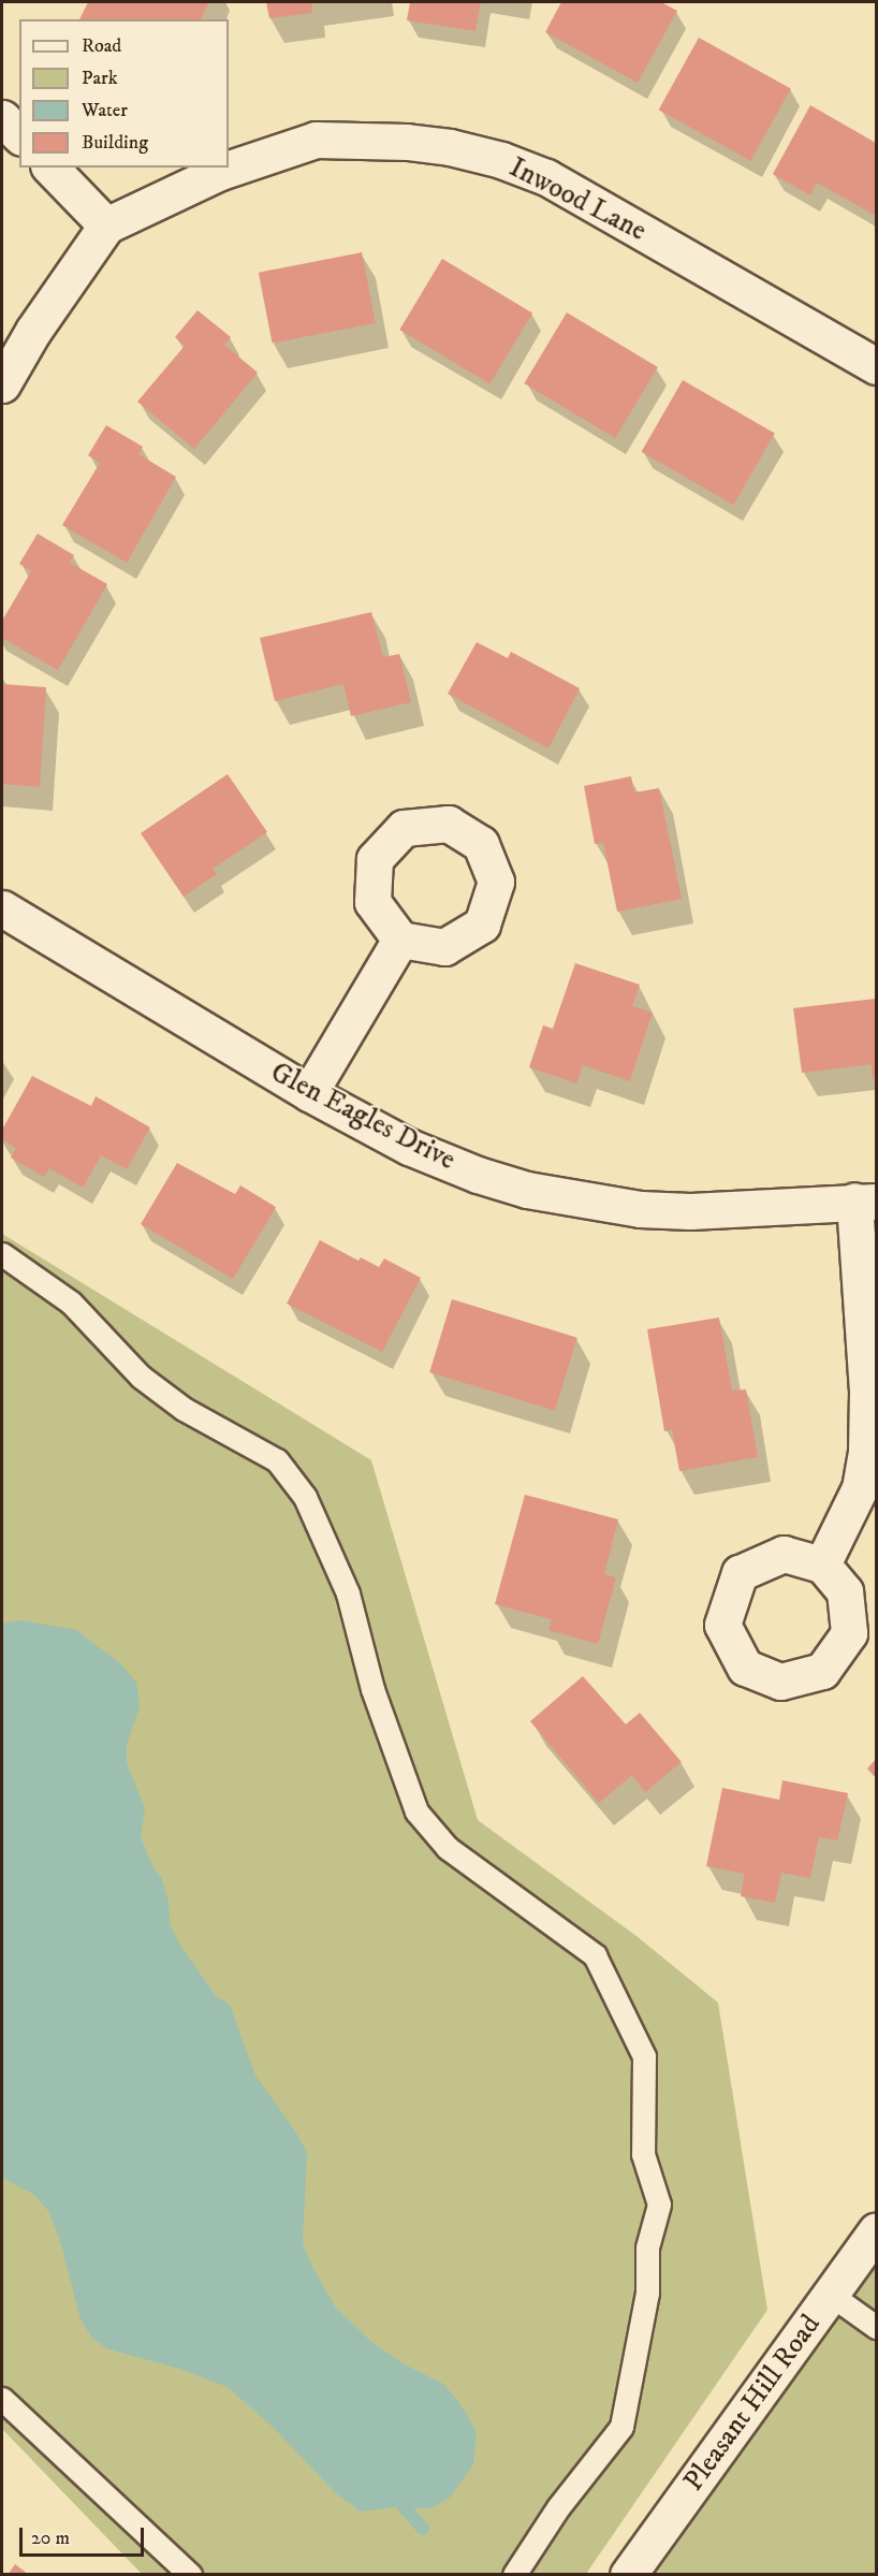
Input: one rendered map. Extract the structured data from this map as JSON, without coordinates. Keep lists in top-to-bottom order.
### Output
{
  "streets": {
    "street": ["Inwood Lane", "Glen Eagles Drive", "Pleasant Hill Road"]
  },
  "legend": [
    "Road",
    "Park",
    "Water",
    "Building"
  ],
  "scale_bar": "20 m"
}
